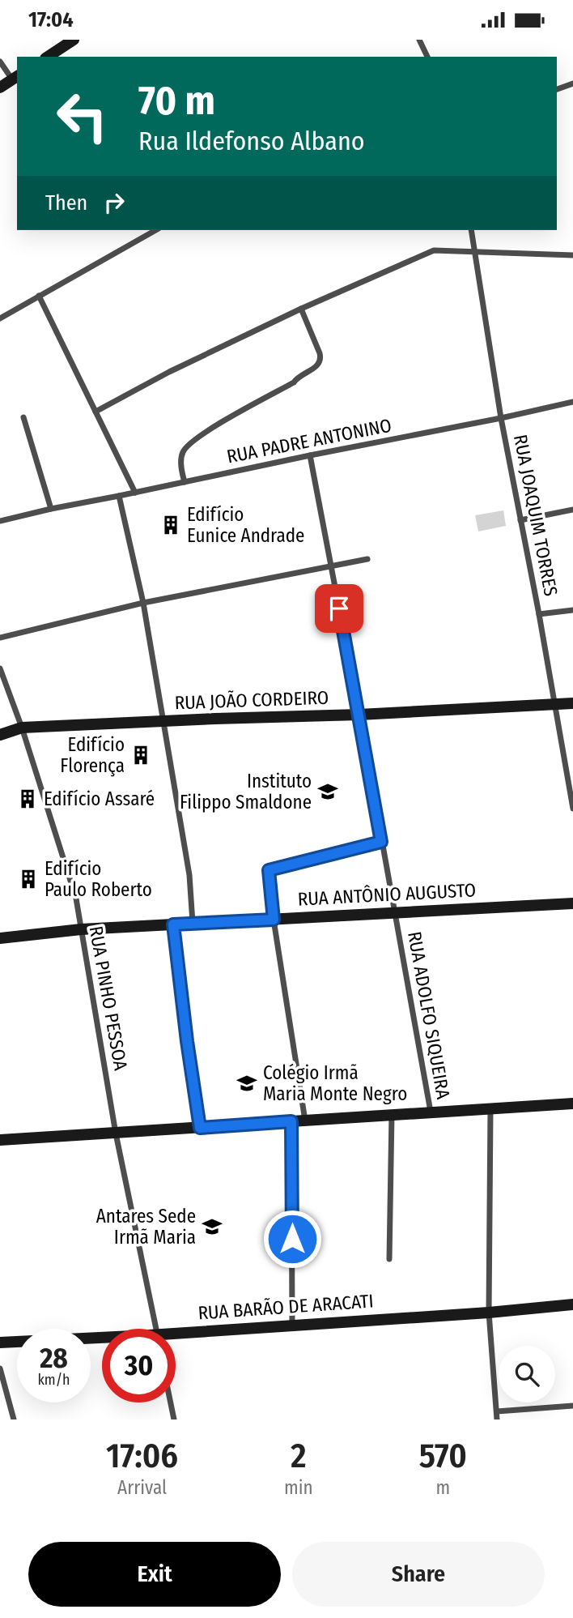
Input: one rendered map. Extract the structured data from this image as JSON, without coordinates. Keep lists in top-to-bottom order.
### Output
{
  "streets": {
    "street": [
      "RUA PADRE ANTONINO",
      "RUA JOAQUIM TORRES",
      "RUA JOÃO CORDEIRO",
      "RUA ANTÔNIO AUGUSTO",
      "RUA PINHO PESSOA",
      "RUA ADOLFO SIQUEIRA",
      "RUA BARÃO DE ARACATI"
    ]
  },
  "crossings": [
    ["RUA PADRE ANTONINO", "RUA JOAQUIM TORRES"],
    ["RUA PADRE ANTONINO", "RUA ADOLFO SIQUEIRA"],
    ["RUA JOAQUIM TORRES", "RUA JOÃO CORDEIRO"],
    ["RUA JOÃO CORDEIRO", "RUA PINHO PESSOA"],
    ["RUA JOÃO CORDEIRO", "RUA ADOLFO SIQUEIRA"],
    ["RUA ANTÔNIO AUGUSTO", "RUA PINHO PESSOA"],
    ["RUA ANTÔNIO AUGUSTO", "RUA ADOLFO SIQUEIRA"]
  ],
  "places": {
    "building": [
      "Edifício Eunice Andrade",
      "Edifício Florença",
      "Edifício Assaré",
      "Edifício Paulo Roberto"
    ],
    "school or university": ["Instituto Filippo Smaldone", "Colégio Irmã Maria Monte Negro", "Antares Sede Irmã Maria"]
  },
  "page": {
    "status": "17:04",
    "turn": ["70 m", "Rua Ildefonso Albano"],
    "then": "Then",
    "speed": "28 km/h",
    "limit": "30",
    "eta": [
      "17:06",
      "Arrival",
      "2",
      "min",
      "570",
      "m"
    ],
    "buttons": ["Exit", "Share"]
  }
}
